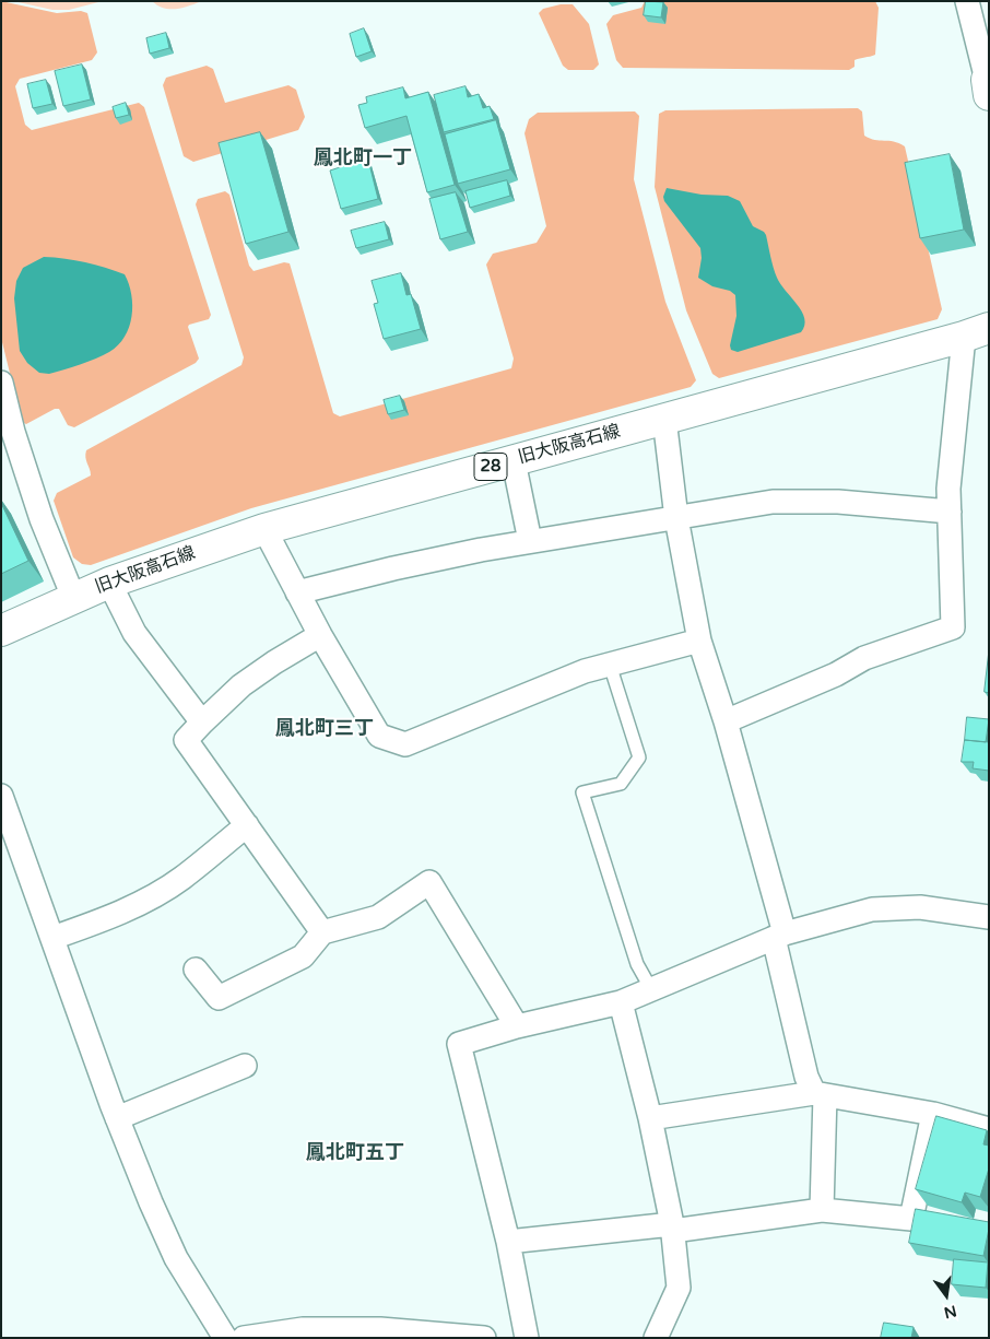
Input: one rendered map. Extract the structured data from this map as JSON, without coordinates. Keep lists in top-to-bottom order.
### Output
{
  "streets": {
    "main road": ["旧大阪高石線", "28"]
  },
  "districts": ["鳳北町一丁", "鳳北町三丁", "鳳北町五丁"],
  "north": "bottom"
}
